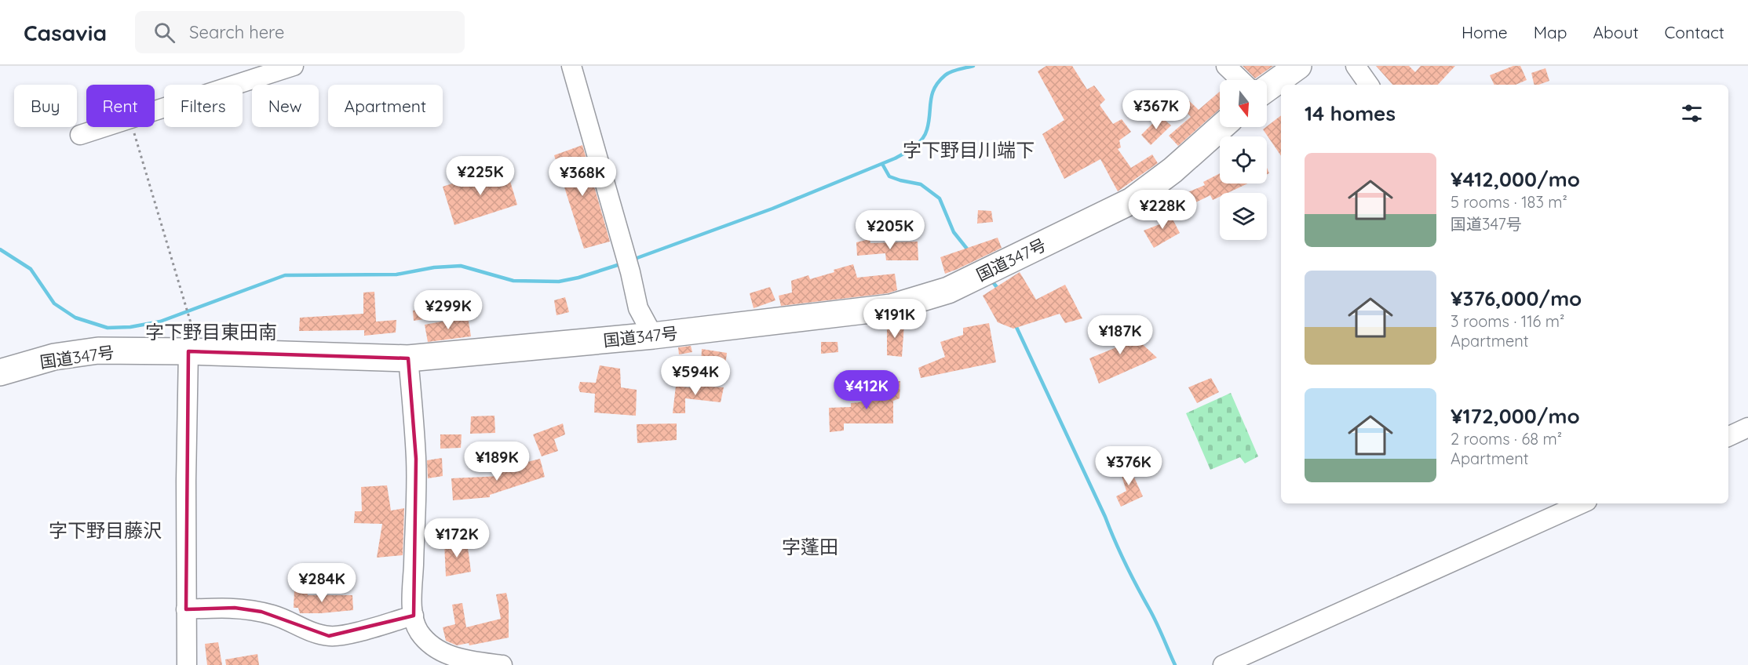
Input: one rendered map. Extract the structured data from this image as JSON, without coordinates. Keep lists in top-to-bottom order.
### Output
{
  "streets": {
    "highway": ["国道347号"]
  },
  "districts": [
    "字下野目川端下",
    "字下野目東田南",
    "字下野目藤沢",
    "字蓬田"
  ],
  "north": "bottom",
  "page": {
    "header": "Casavia",
    "search": "Search here",
    "nav": [
      "Home",
      "Map",
      "About",
      "Contact"
    ],
    "chip": [
      "Buy",
      "Rent",
      "Filters",
      "New",
      "Apartment"
    ],
    "heading": "14 homes",
    "price": [
      "¥367K",
      "¥225K",
      "¥368K",
      "¥228K",
      "¥205K",
      "¥299K",
      "¥191K",
      "¥187K",
      "¥594K",
      "¥412K",
      "¥189K",
      "¥376K",
      "¥172K",
      "¥284K"
    ],
    "list": [
      {
        "name": "¥412,000/mo",
        "note": "5 rooms · 183 m² · 国道347号"
      },
      {
        "name": "¥376,000/mo",
        "note": "3 rooms · 116 m² · Apartment"
      },
      {
        "name": "¥172,000/mo",
        "note": "2 rooms · 68 m² · Apartment"
      }
    ]
  }
}
